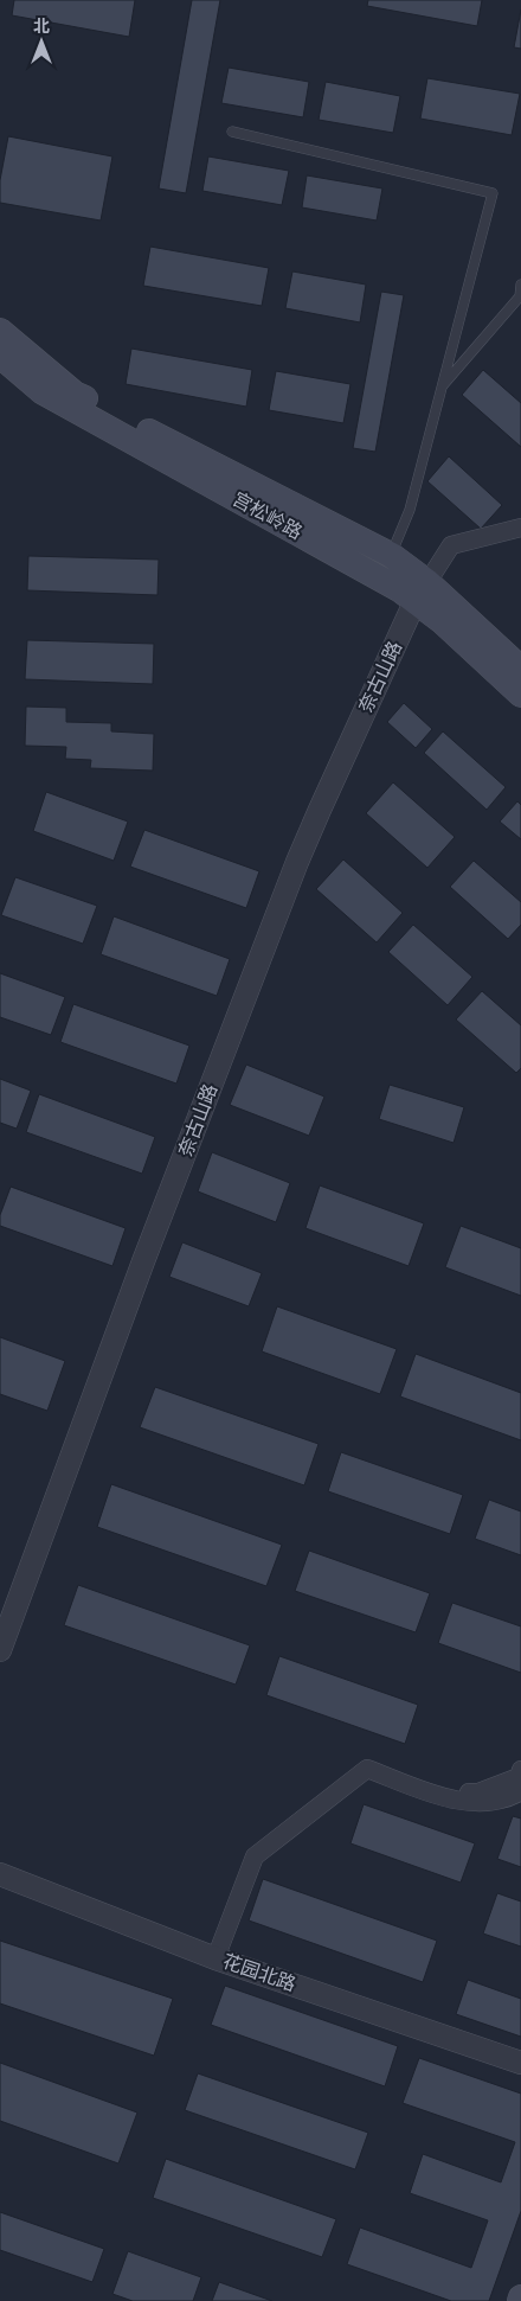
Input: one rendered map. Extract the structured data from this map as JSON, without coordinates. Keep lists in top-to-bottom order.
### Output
{
  "streets": {
    "main road": ["宫松岭路"],
    "street": ["奈古山路", "花园北路"]
  },
  "crossings": [
    ["宫松岭路", "奈古山路"]
  ],
  "north": "top"
}
